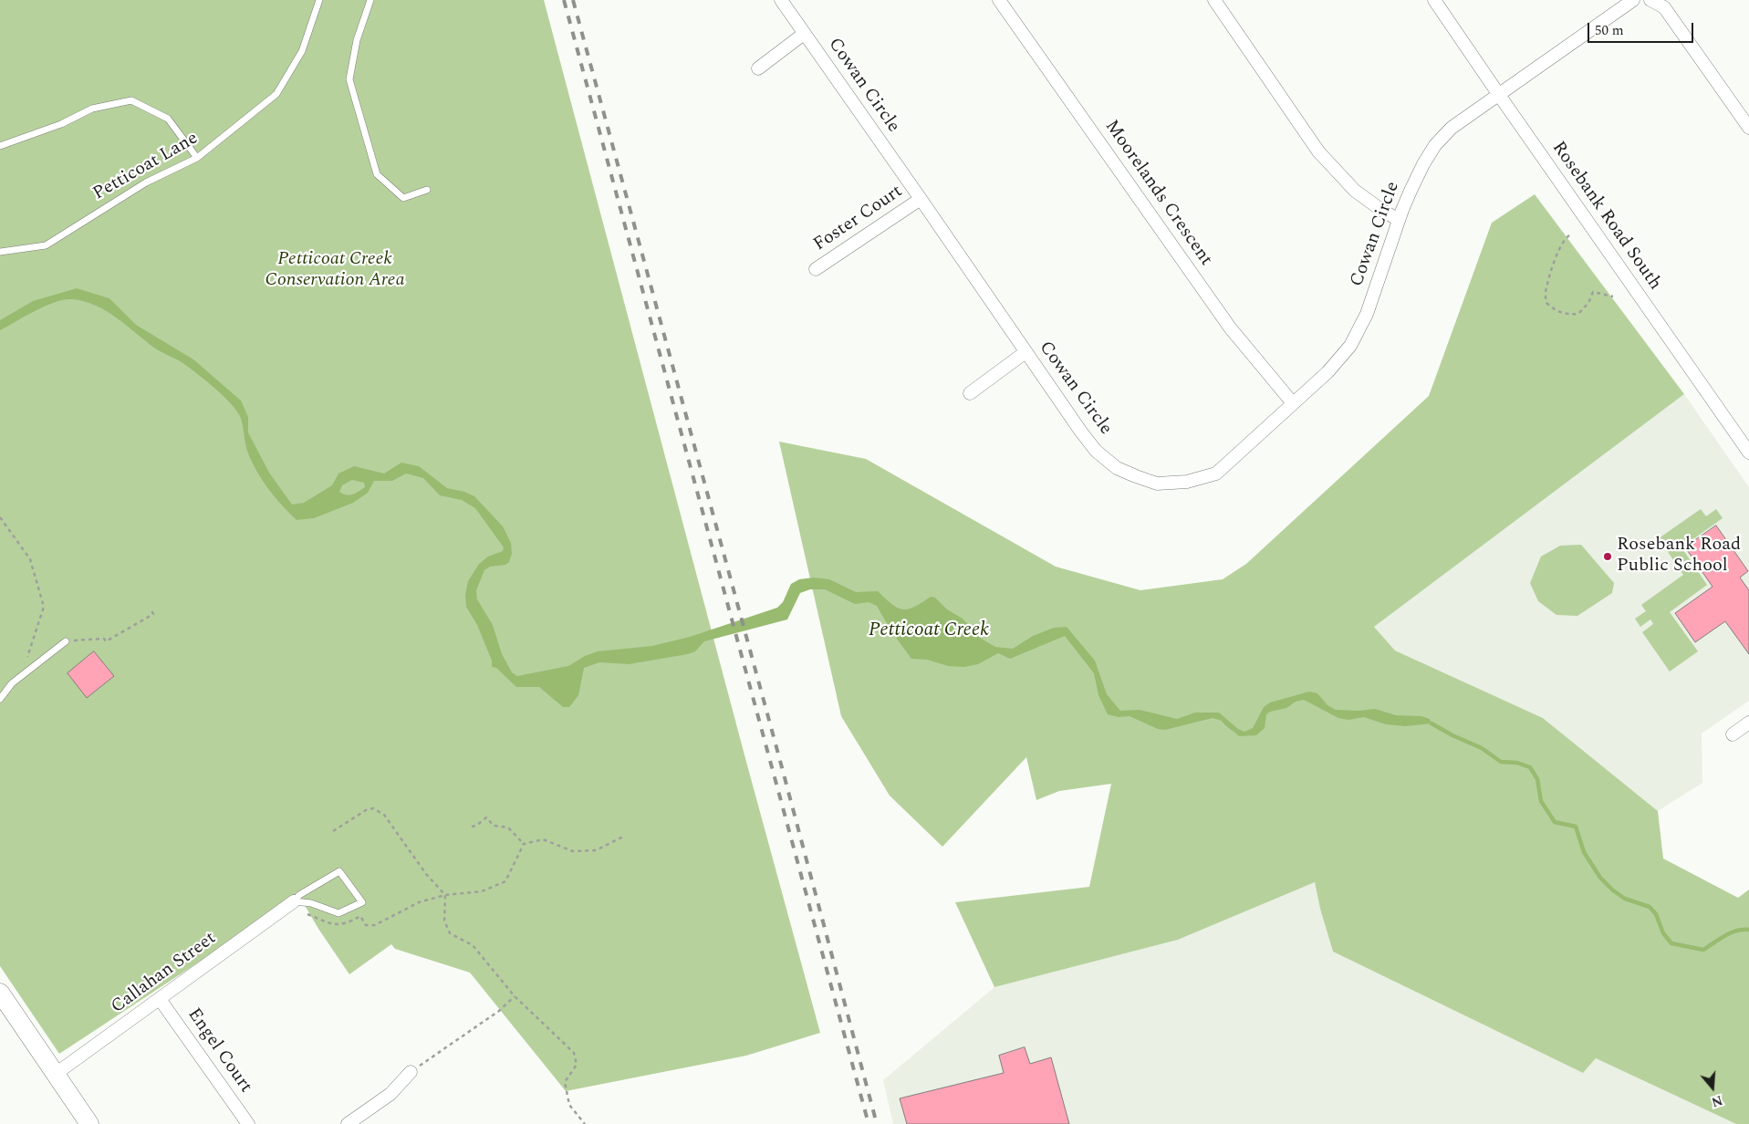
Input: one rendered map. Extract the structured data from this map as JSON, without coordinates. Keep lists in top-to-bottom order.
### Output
{
  "streets": {
    "street": [
      "Cowan Circle",
      "Moorelands Crescent",
      "Rosebank Road South",
      "Foster Court",
      "Callahan Street",
      "Engel Court"
    ],
    "lane": ["Petticoat Lane"]
  },
  "crossings": [
    ["Cowan Circle", "Moorelands Crescent"],
    ["Cowan Circle", "Rosebank Road South"],
    ["Cowan Circle", "Foster Court"],
    ["Callahan Street", "Engel Court"]
  ],
  "water": ["Petticoat Creek"],
  "parks": ["Petticoat Creek Conservation Area"],
  "places": ["Rosebank Road Public School"],
  "scale_bar": "50 m",
  "north": "bottom"
}
